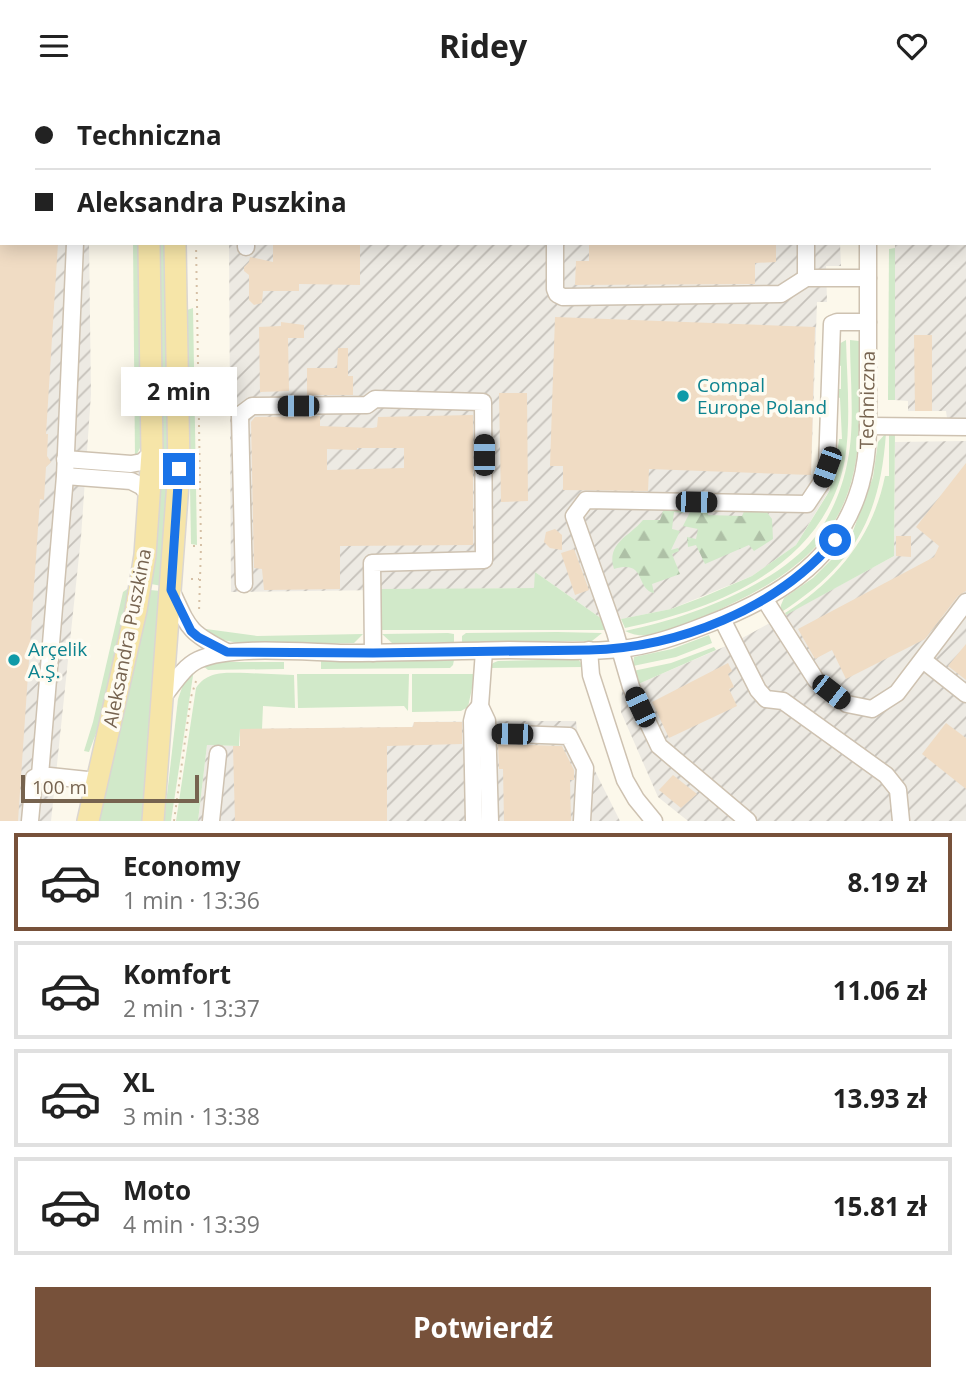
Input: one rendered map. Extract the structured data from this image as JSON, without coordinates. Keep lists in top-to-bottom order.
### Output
{
  "streets": {
    "main road": ["Aleksandra Puszkina"],
    "street": ["Techniczna"]
  },
  "crossings": [
    ["Techniczna", "Aleksandra Puszkina"]
  ],
  "places": ["Compal Europe Poland", "Arçelik A.Ş."],
  "scale_bar": "100 m",
  "page": {
    "header": "Ridey",
    "banner": ["Techniczna", "Aleksandra Puszkina"],
    "bubble": "2 min",
    "scale": "100 m",
    "list": [
      {
        "name": "Economy",
        "note": "1 min · 13:36",
        "value": "8.19 zł"
      },
      {
        "name": "Komfort",
        "note": "2 min · 13:37",
        "value": "11.06 zł"
      },
      {
        "name": "XL",
        "note": "3 min · 13:38",
        "value": "13.93 zł"
      },
      {
        "name": "Moto",
        "note": "4 min · 13:39",
        "value": "15.81 zł"
      }
    ],
    "buttons": "Potwierdź"
  }
}
